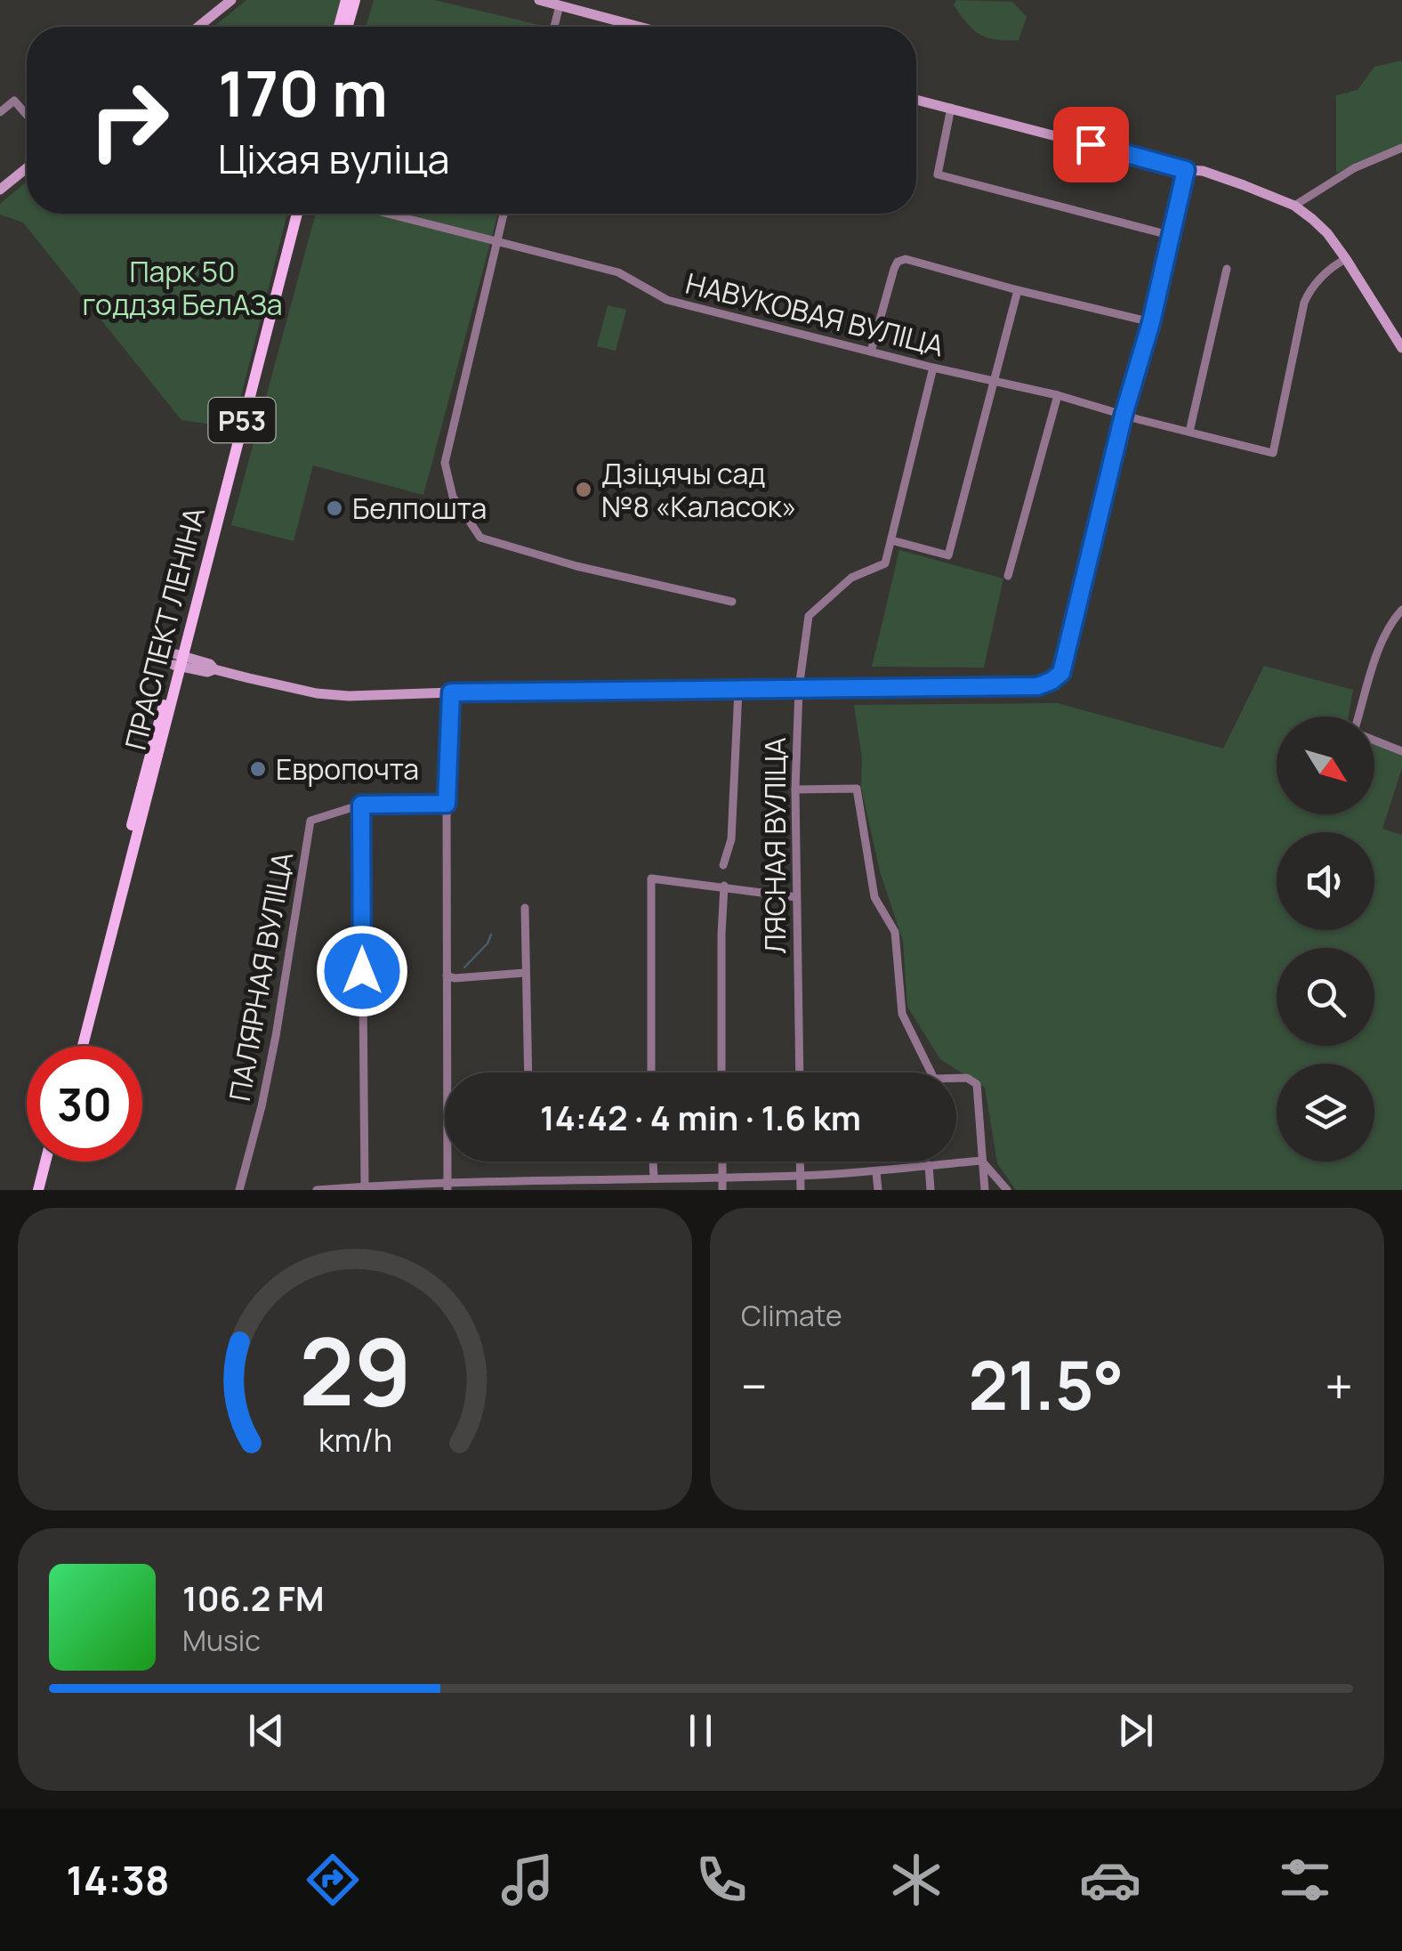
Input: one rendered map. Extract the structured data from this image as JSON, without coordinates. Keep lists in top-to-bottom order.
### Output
{
  "streets": {
    "main road": ["Р53", "ПРАСПЕКТ ЛЕНІНА"],
    "street": ["НАВУКОВАЯ ВУЛІЦА", "ЛЯСНАЯ ВУЛІЦА", "ПАЛЯРНАЯ ВУЛІЦА"]
  },
  "parks": ["Парк 50 годдзя БелАЗа"],
  "places": ["Дзіцячы сад №8 «Каласок»", "Белпошта", "Европочта"],
  "north": "bottom right",
  "page": {
    "turn": ["170 m", "Ціхая вуліца"],
    "limit": "30",
    "trip": "14:42 · 4 min · 1.6 km",
    "tile": "Climate",
    "heat": ["−", "21.5°", "+"],
    "song": ["106.2 FM", "Music"],
    "tabs": "14:38",
    "gauge": ["29", "km/h"]
  }
}
